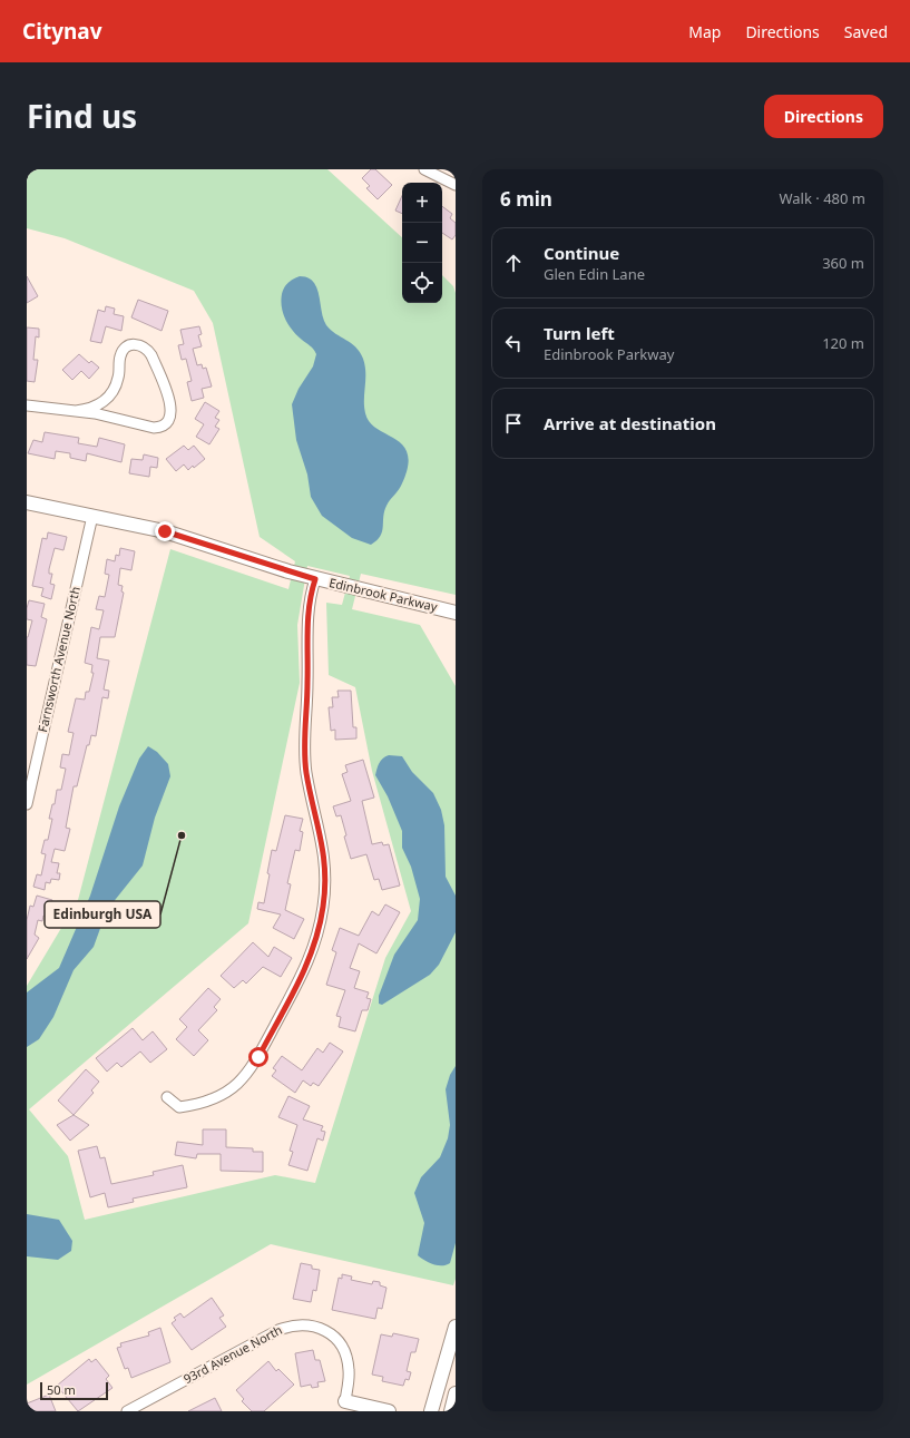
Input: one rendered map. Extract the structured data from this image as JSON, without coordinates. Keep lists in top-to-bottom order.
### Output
{
  "streets": {
    "street": ["Edinbrook Parkway", "Farnsworth Avenue North", "93rd Avenue North"]
  },
  "crossings": [
    ["Edinbrook Parkway", "Farnsworth Avenue North"]
  ],
  "places": ["Edinburgh USA"],
  "scale_bar": "50 m",
  "page": {
    "header": "Citynav",
    "nav": ["Map", "Directions", "Saved"],
    "title": "Find us",
    "buttons": "Directions",
    "heading": ["6 min", "Walk · 480 m"],
    "map_buttons": ["+", "−"],
    "list": [
      ["Continue", "Glen Edin Lane", "360 m"],
      ["Turn left", "Edinbrook Parkway", "120 m"],
      "Arrive at destination"
    ],
    "scale": "50 m"
  }
}
